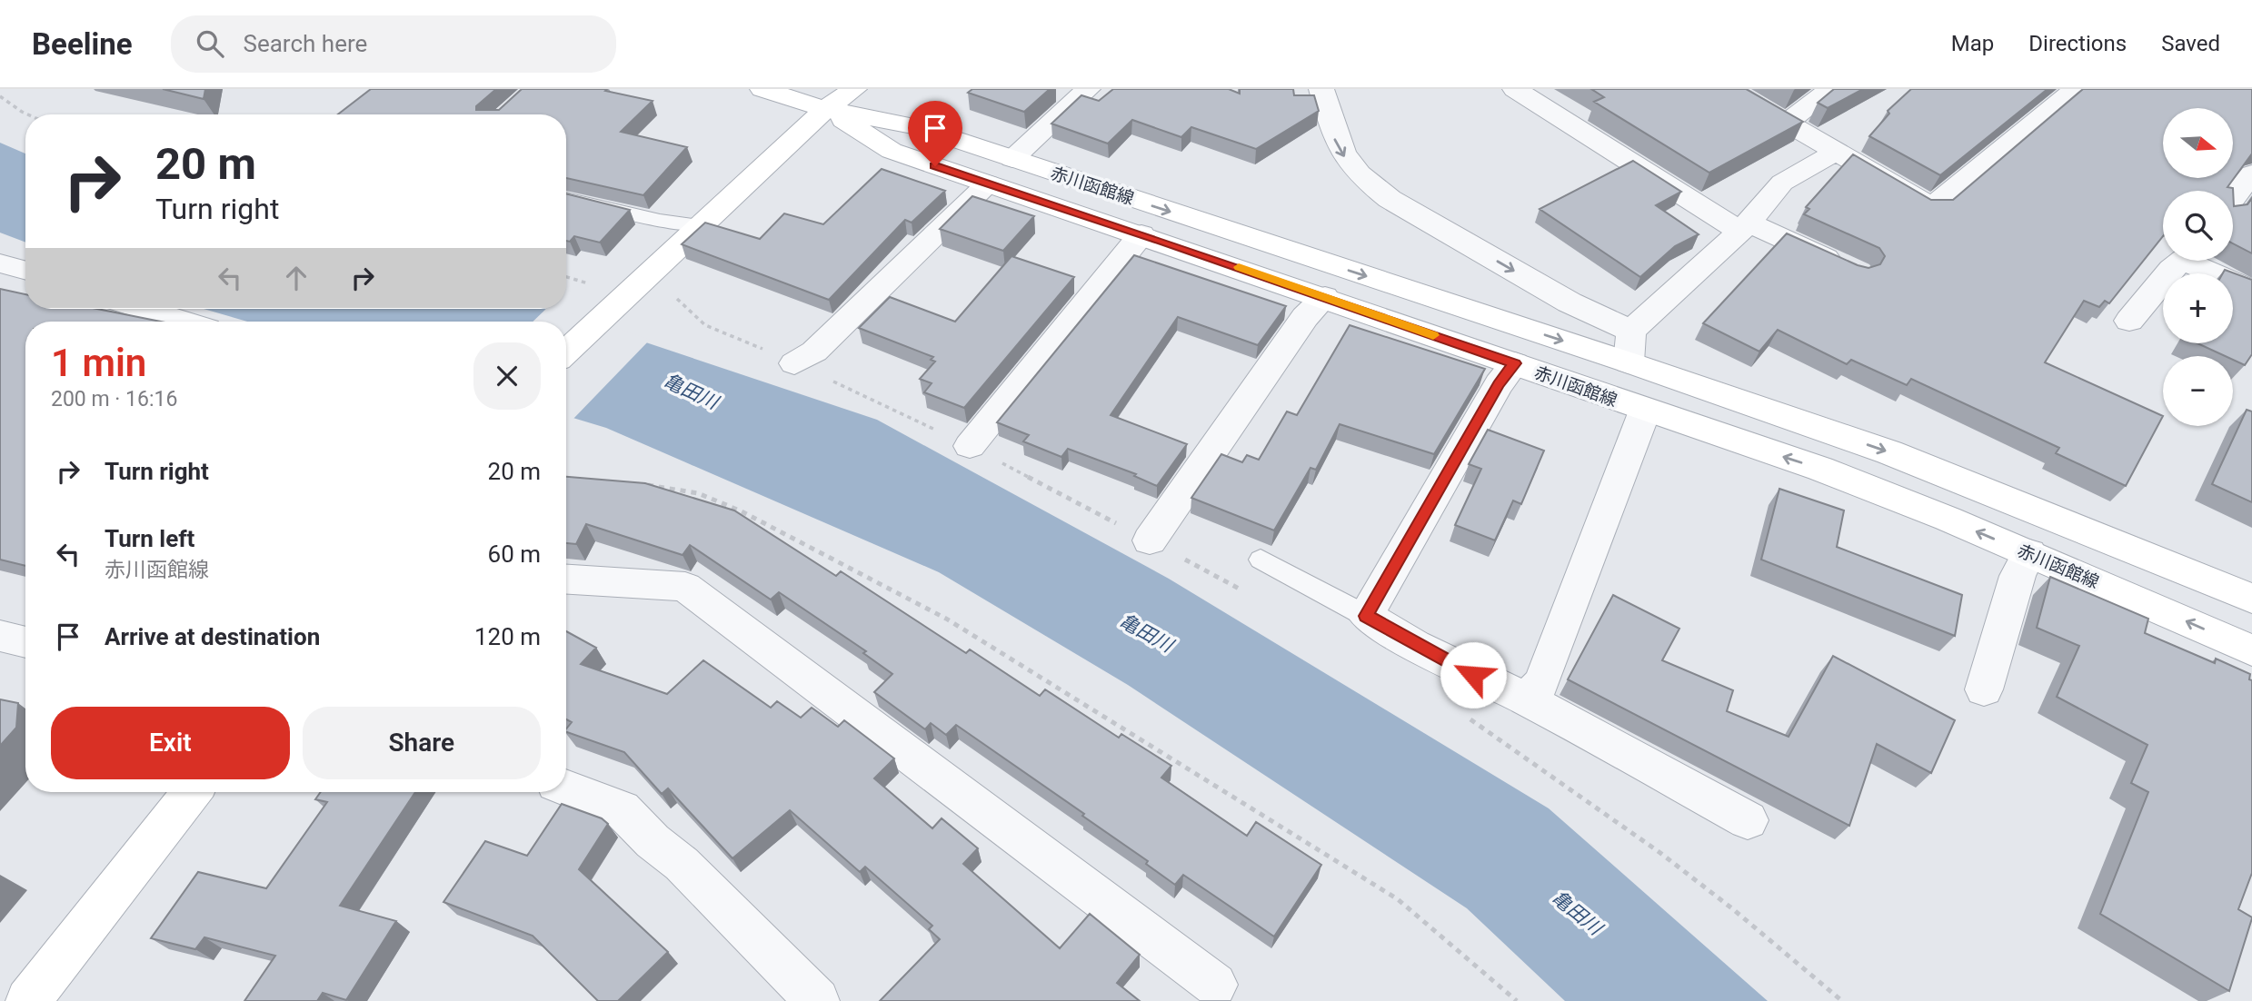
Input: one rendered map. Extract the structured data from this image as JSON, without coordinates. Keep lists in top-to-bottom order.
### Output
{
  "streets": {
    "main road": ["赤川函館線"]
  },
  "water": ["亀田川"],
  "north": "right",
  "page": {
    "header": "Beeline",
    "search": "Search here",
    "nav": ["Map", "Directions", "Saved"],
    "map_buttons": ["+", "−"],
    "turn": ["20 m", "Turn right"],
    "heading": ["1 min", "200 m · 16:16"],
    "list": [
      {
        "name": "Turn right",
        "value": "20 m"
      },
      {
        "name": "Turn left",
        "note": "赤川函館線",
        "value": "60 m"
      },
      {
        "name": "Arrive at destination",
        "value": "120 m"
      }
    ],
    "buttons": ["Exit", "Share"]
  }
}
